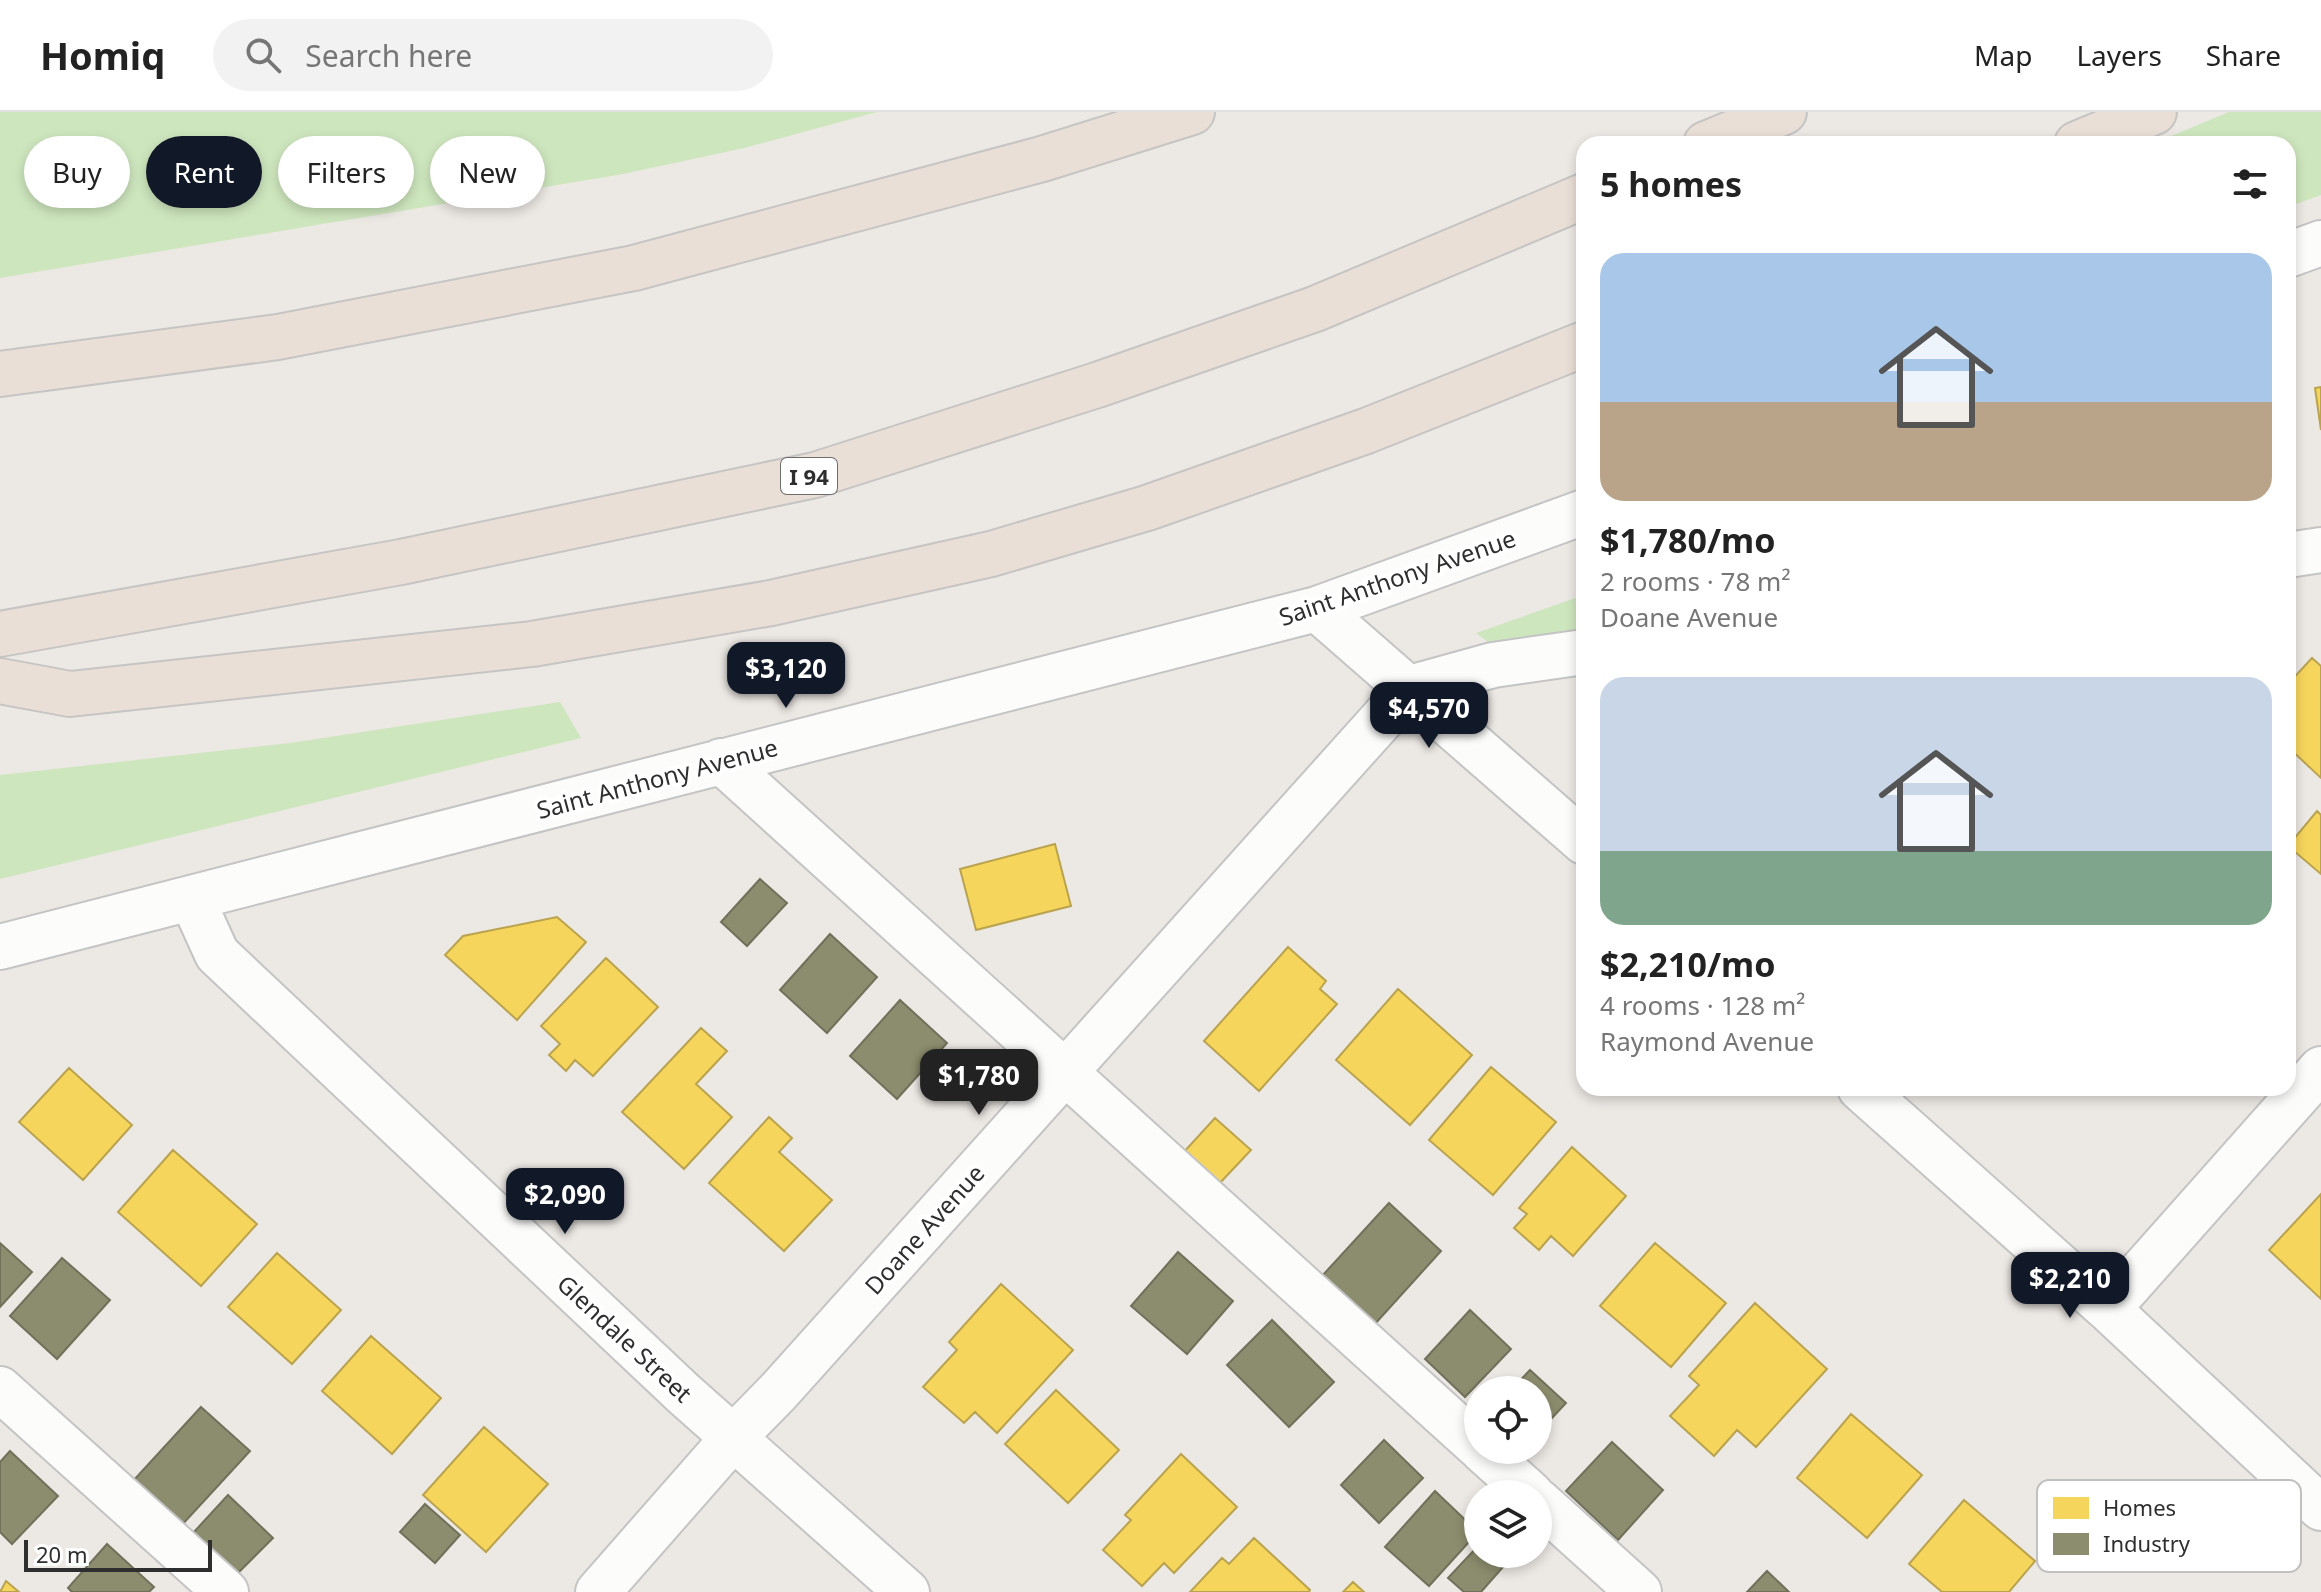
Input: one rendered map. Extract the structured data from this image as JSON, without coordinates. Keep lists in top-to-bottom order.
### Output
{
  "streets": {
    "highway": ["I 94"],
    "street": ["Saint Anthony Avenue", "Doane Avenue", "Glendale Street"]
  },
  "crossings": [
    ["Saint Anthony Avenue", "Glendale Street"],
    ["Doane Avenue", "Glendale Street"]
  ],
  "legend": ["Homes", "Industry"],
  "scale_bar": "20 m",
  "page": {
    "header": "Homiq",
    "search": "Search here",
    "nav": ["Map", "Layers", "Share"],
    "chip": [
      "Buy",
      "Rent",
      "Filters",
      "New"
    ],
    "heading": "5 homes",
    "list": [
      {
        "name": "$1,780/mo",
        "note": "2 rooms · 78 m² · Doane Avenue"
      },
      {
        "name": "$2,210/mo",
        "note": "4 rooms · 128 m² · Raymond Avenue"
      }
    ],
    "price": [
      "$3,120",
      "$4,570",
      "$1,780",
      "$2,090",
      "$2,210"
    ],
    "scale": "20 m"
  }
}
